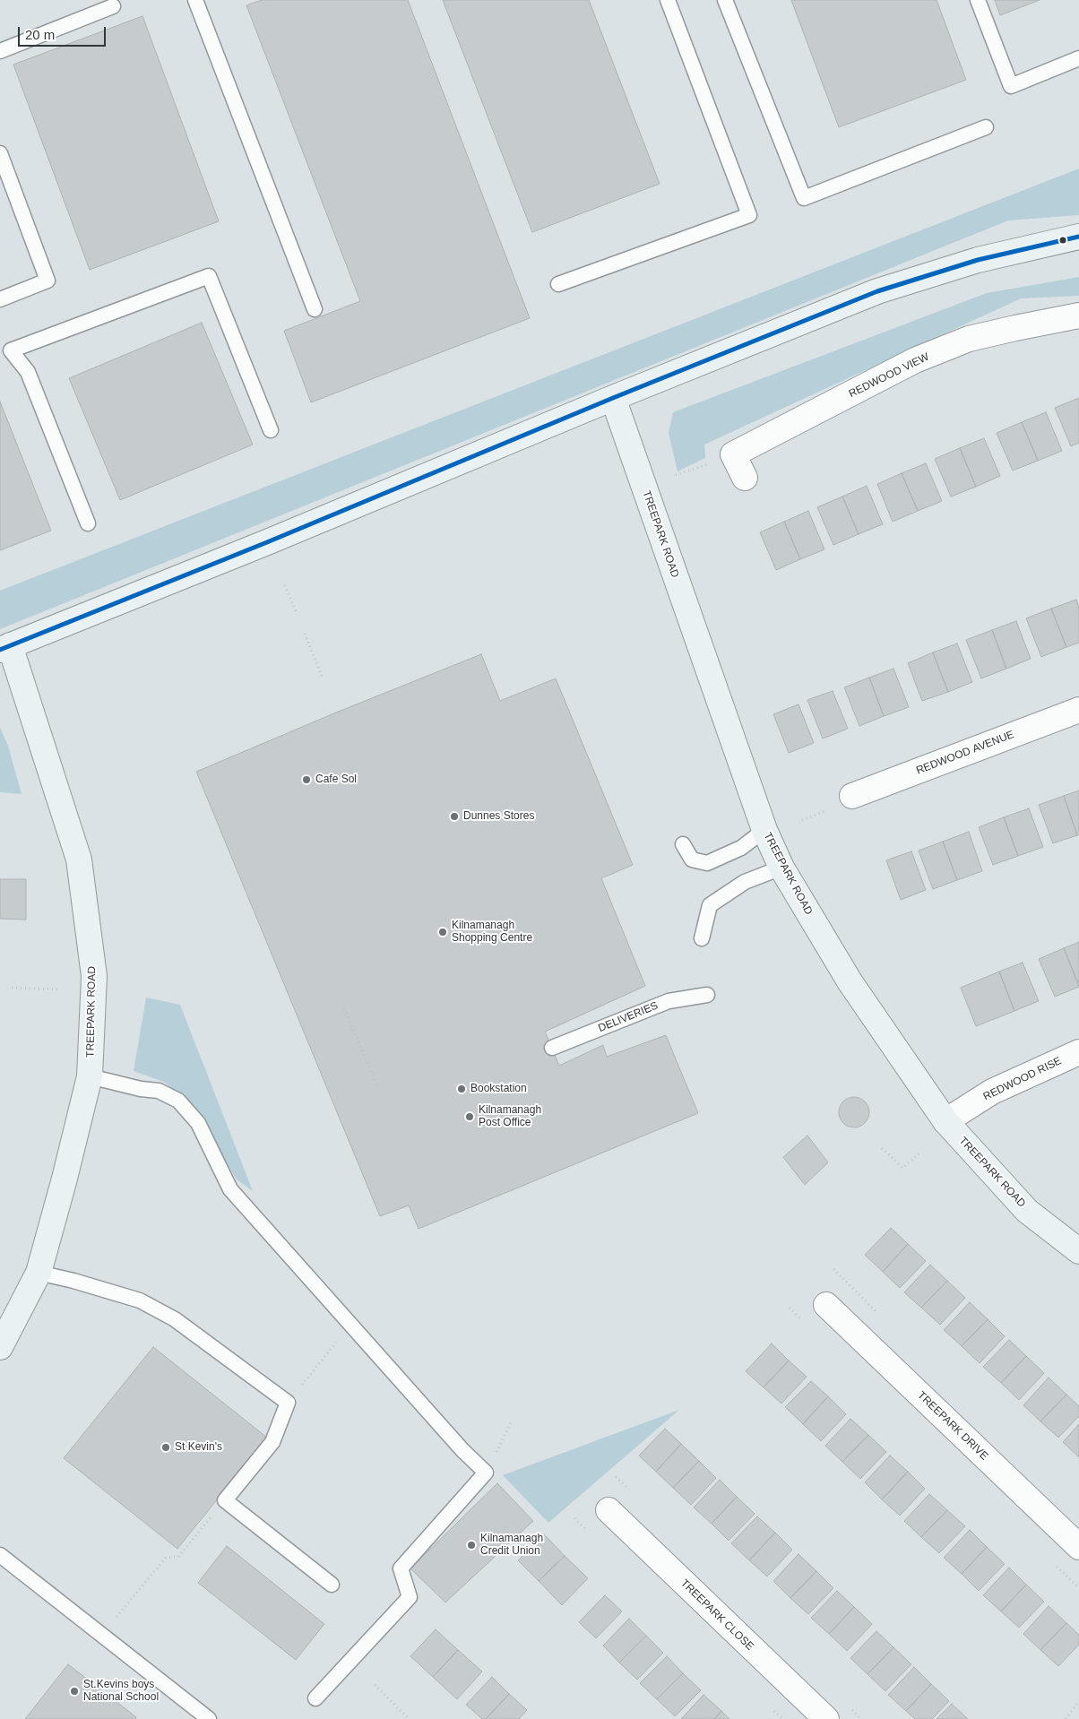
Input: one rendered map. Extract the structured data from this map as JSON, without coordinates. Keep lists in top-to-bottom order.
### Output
{
  "streets": {
    "street": [
      "REDWOOD VIEW",
      "TREEPARK ROAD",
      "REDWOOD AVENUE",
      "REDWOOD RISE",
      "TREEPARK DRIVE",
      "TREEPARK CLOSE"
    ],
    "lane": ["DELIVERIES"]
  },
  "crossings": [
    ["TREEPARK ROAD", "REDWOOD RISE"]
  ],
  "places": [
    "Cafe Sol",
    "Dunnes Stores",
    "Kilnamanagh Shopping Centre",
    "Bookstation",
    "Kilnamanagh Post Office",
    "St Kevin's",
    "Kilnamanagh Credit Union",
    "St.Kevins boys National School"
  ],
  "scale_bar": "20 m"
}
